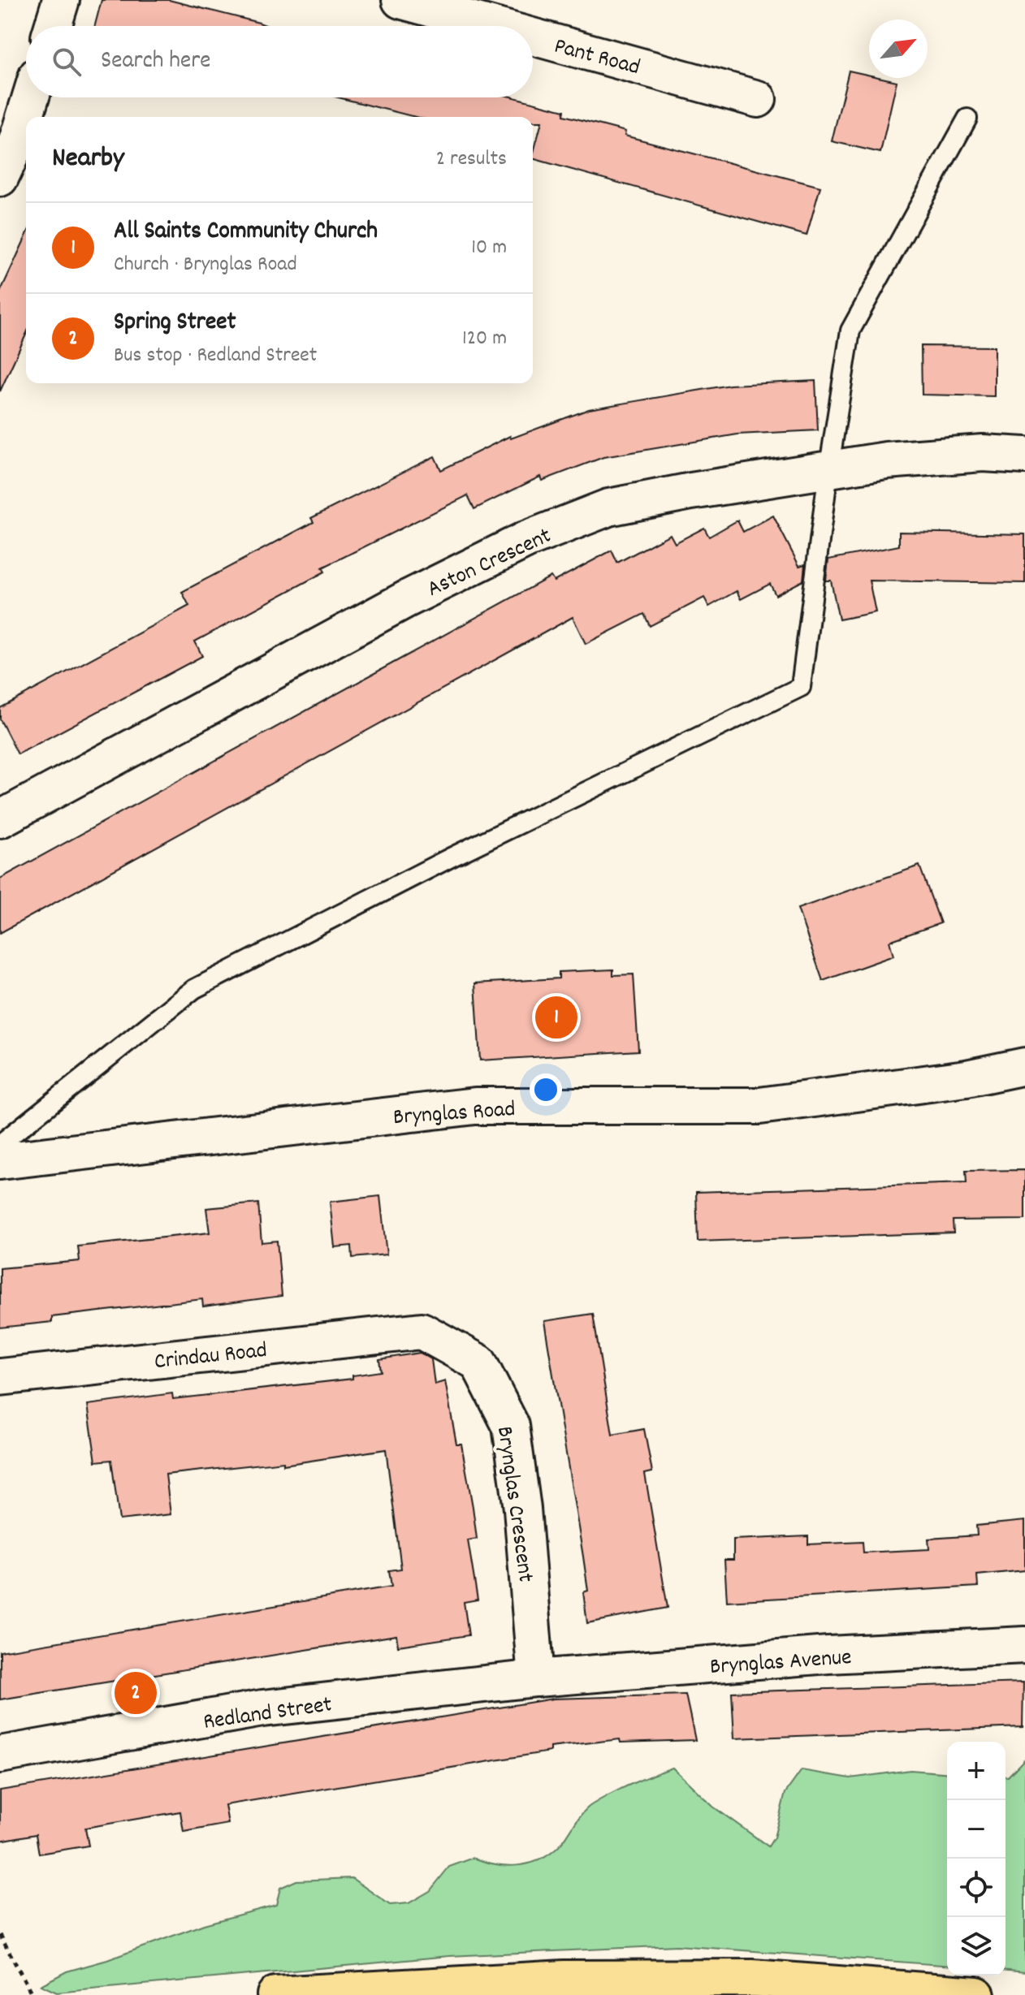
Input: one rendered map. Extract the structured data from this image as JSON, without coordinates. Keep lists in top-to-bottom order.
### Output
{
  "streets": {
    "street": [
      "Pant Road",
      "Aston Crescent",
      "Brynglas Road",
      "Crindau Road",
      "Brynglas Crescent",
      "Brynglas Avenue",
      "Redland Street"
    ]
  },
  "crossings": [
    ["Crindau Road", "Brynglas Crescent"],
    ["Brynglas Crescent", "Brynglas Avenue"],
    ["Brynglas Crescent", "Redland Street"],
    ["Brynglas Avenue", "Redland Street"]
  ],
  "north": "top right",
  "page": {
    "search": "Search here",
    "heading": ["Nearby", "2 results"],
    "list": [
      {
        "mark": "1",
        "name": "All Saints Community Church",
        "note": "Church · Brynglas Road",
        "value": "10 m"
      },
      {
        "mark": "2",
        "name": "Spring Street",
        "note": "Bus stop · Redland Street",
        "value": "120 m"
      }
    ],
    "pins": ["1", "2"],
    "map_buttons": ["+", "−"]
  }
}
